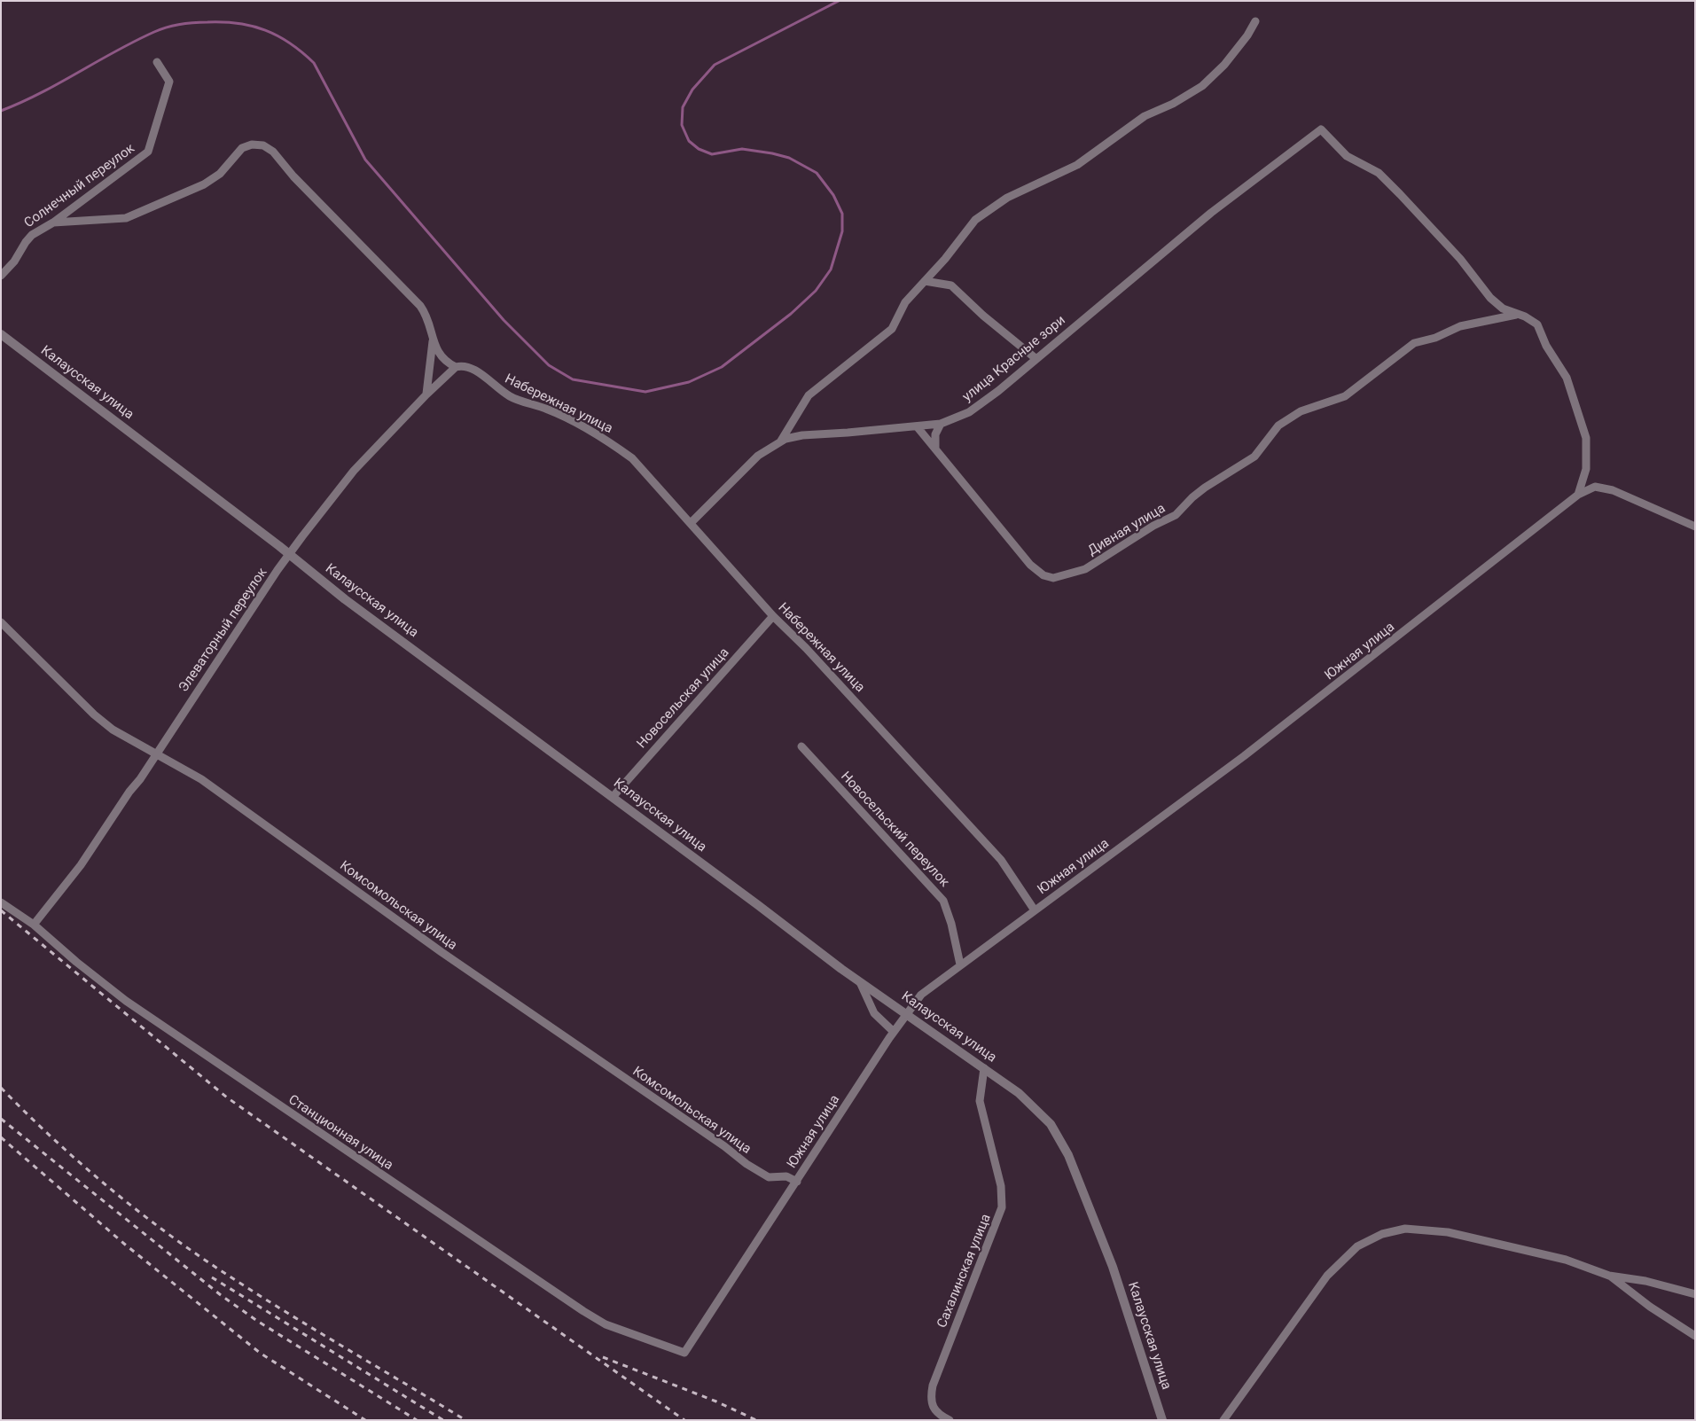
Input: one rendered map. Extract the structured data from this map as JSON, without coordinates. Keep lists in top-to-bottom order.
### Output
{
  "streets": {
    "street": [
      "Солнечный переулок",
      "улица Красные зори",
      "Калаусская улица",
      "Набережная улица",
      "Дивная улица",
      "Элеваторный переулок",
      "Южная улица",
      "Новосельская улица",
      "Новосельский переулок",
      "Комсомольская улица",
      "Станционная улица",
      "Сахалинская улица"
    ]
  },
  "crossings": [
    ["Солнечный переулок", "Набережная улица"],
    ["улица Красные зори", "Набережная улица"],
    ["улица Красные зори", "Дивная улица"],
    ["Калаусская улица", "Элеваторный переулок"],
    ["Калаусская улица", "Южная улица"],
    ["Калаусская улица", "Новосельская улица"],
    ["Калаусская улица", "Сахалинская улица"],
    ["Набережная улица", "Элеваторный переулок"],
    ["Набережная улица", "Южная улица"],
    ["Набережная улица", "Новосельская улица"],
    ["Элеваторный переулок", "Комсомольская улица"],
    ["Элеваторный переулок", "Станционная улица"],
    ["Южная улица", "Новосельский переулок"],
    ["Южная улица", "Комсомольская улица"],
    ["Южная улица", "Станционная улица"]
  ]
}
